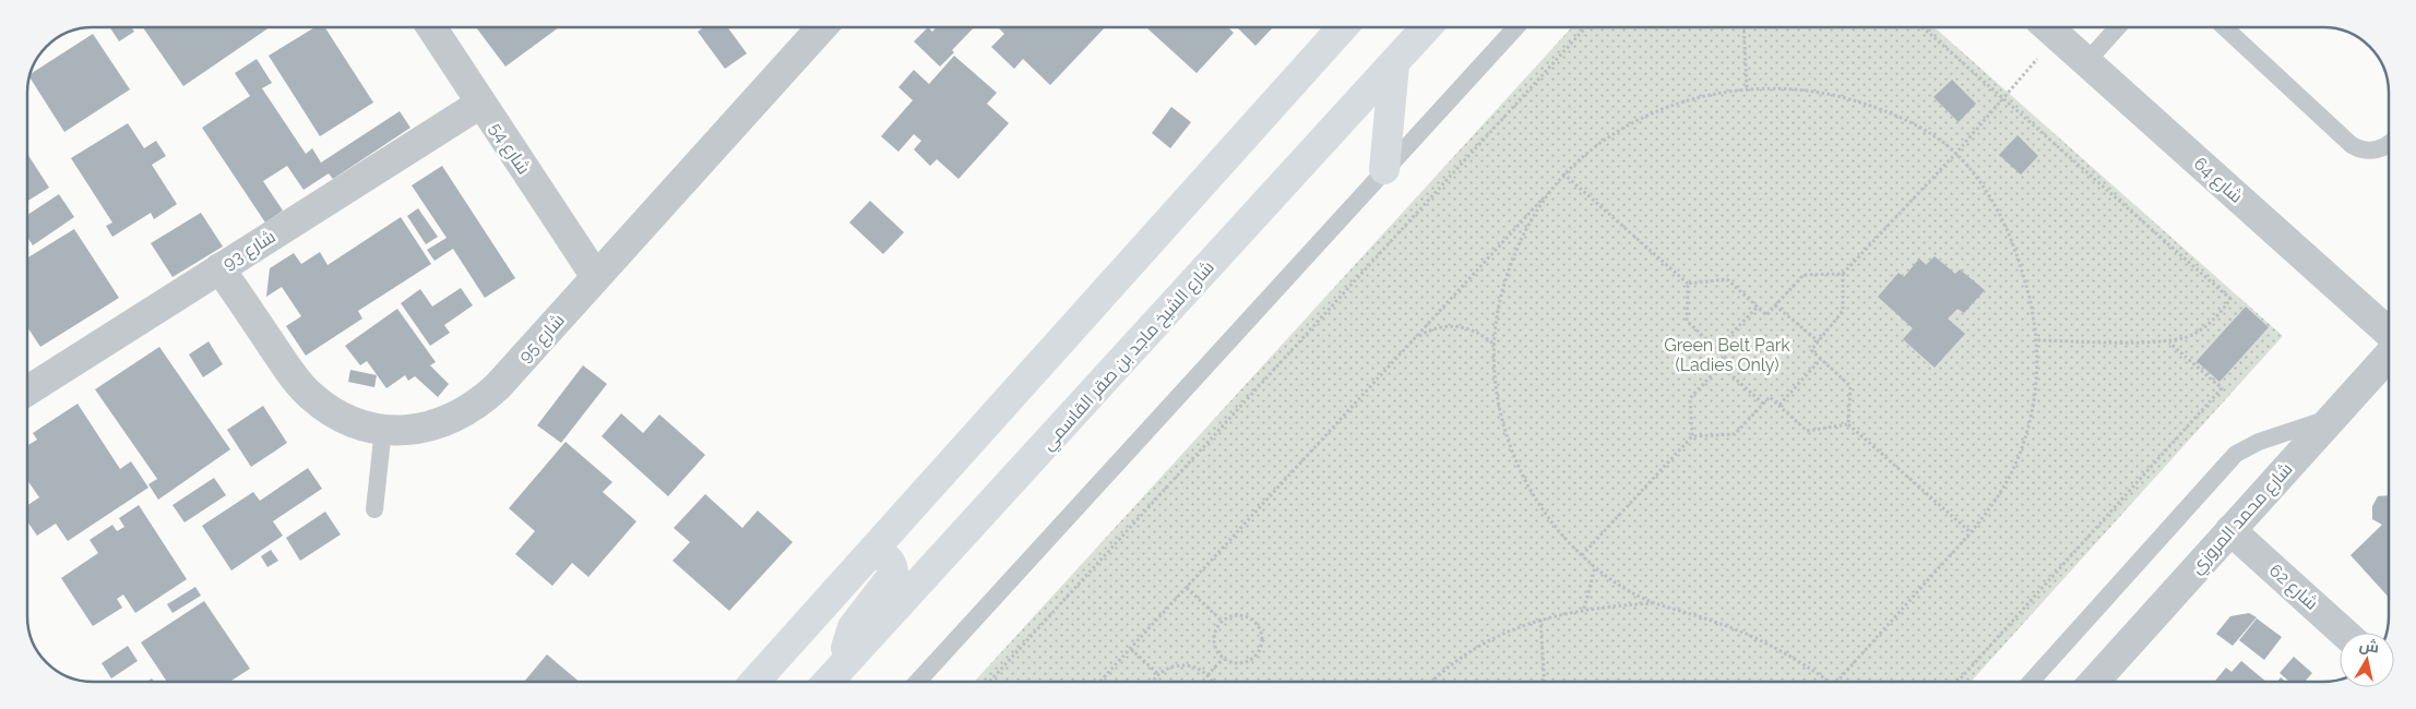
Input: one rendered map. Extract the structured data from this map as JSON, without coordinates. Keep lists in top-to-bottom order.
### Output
{
  "streets": {
    "main road": ["شارع الشيخ ماجد بن صقر القاسمي"],
    "street": [
      "شارع 54",
      "شارع 64",
      "شارع 93",
      "شارع 95",
      "شارع محمد المروزي",
      "شارع 62"
    ]
  },
  "crossings": [
    ["شارع 54", "شارع 93"],
    ["شارع 54", "شارع 95"],
    ["شارع 93", "شارع 95"],
    ["شارع محمد المروزي", "شارع 62"]
  ],
  "parks": ["Green Belt Park (Ladies Only)"],
  "north": "top"
}
